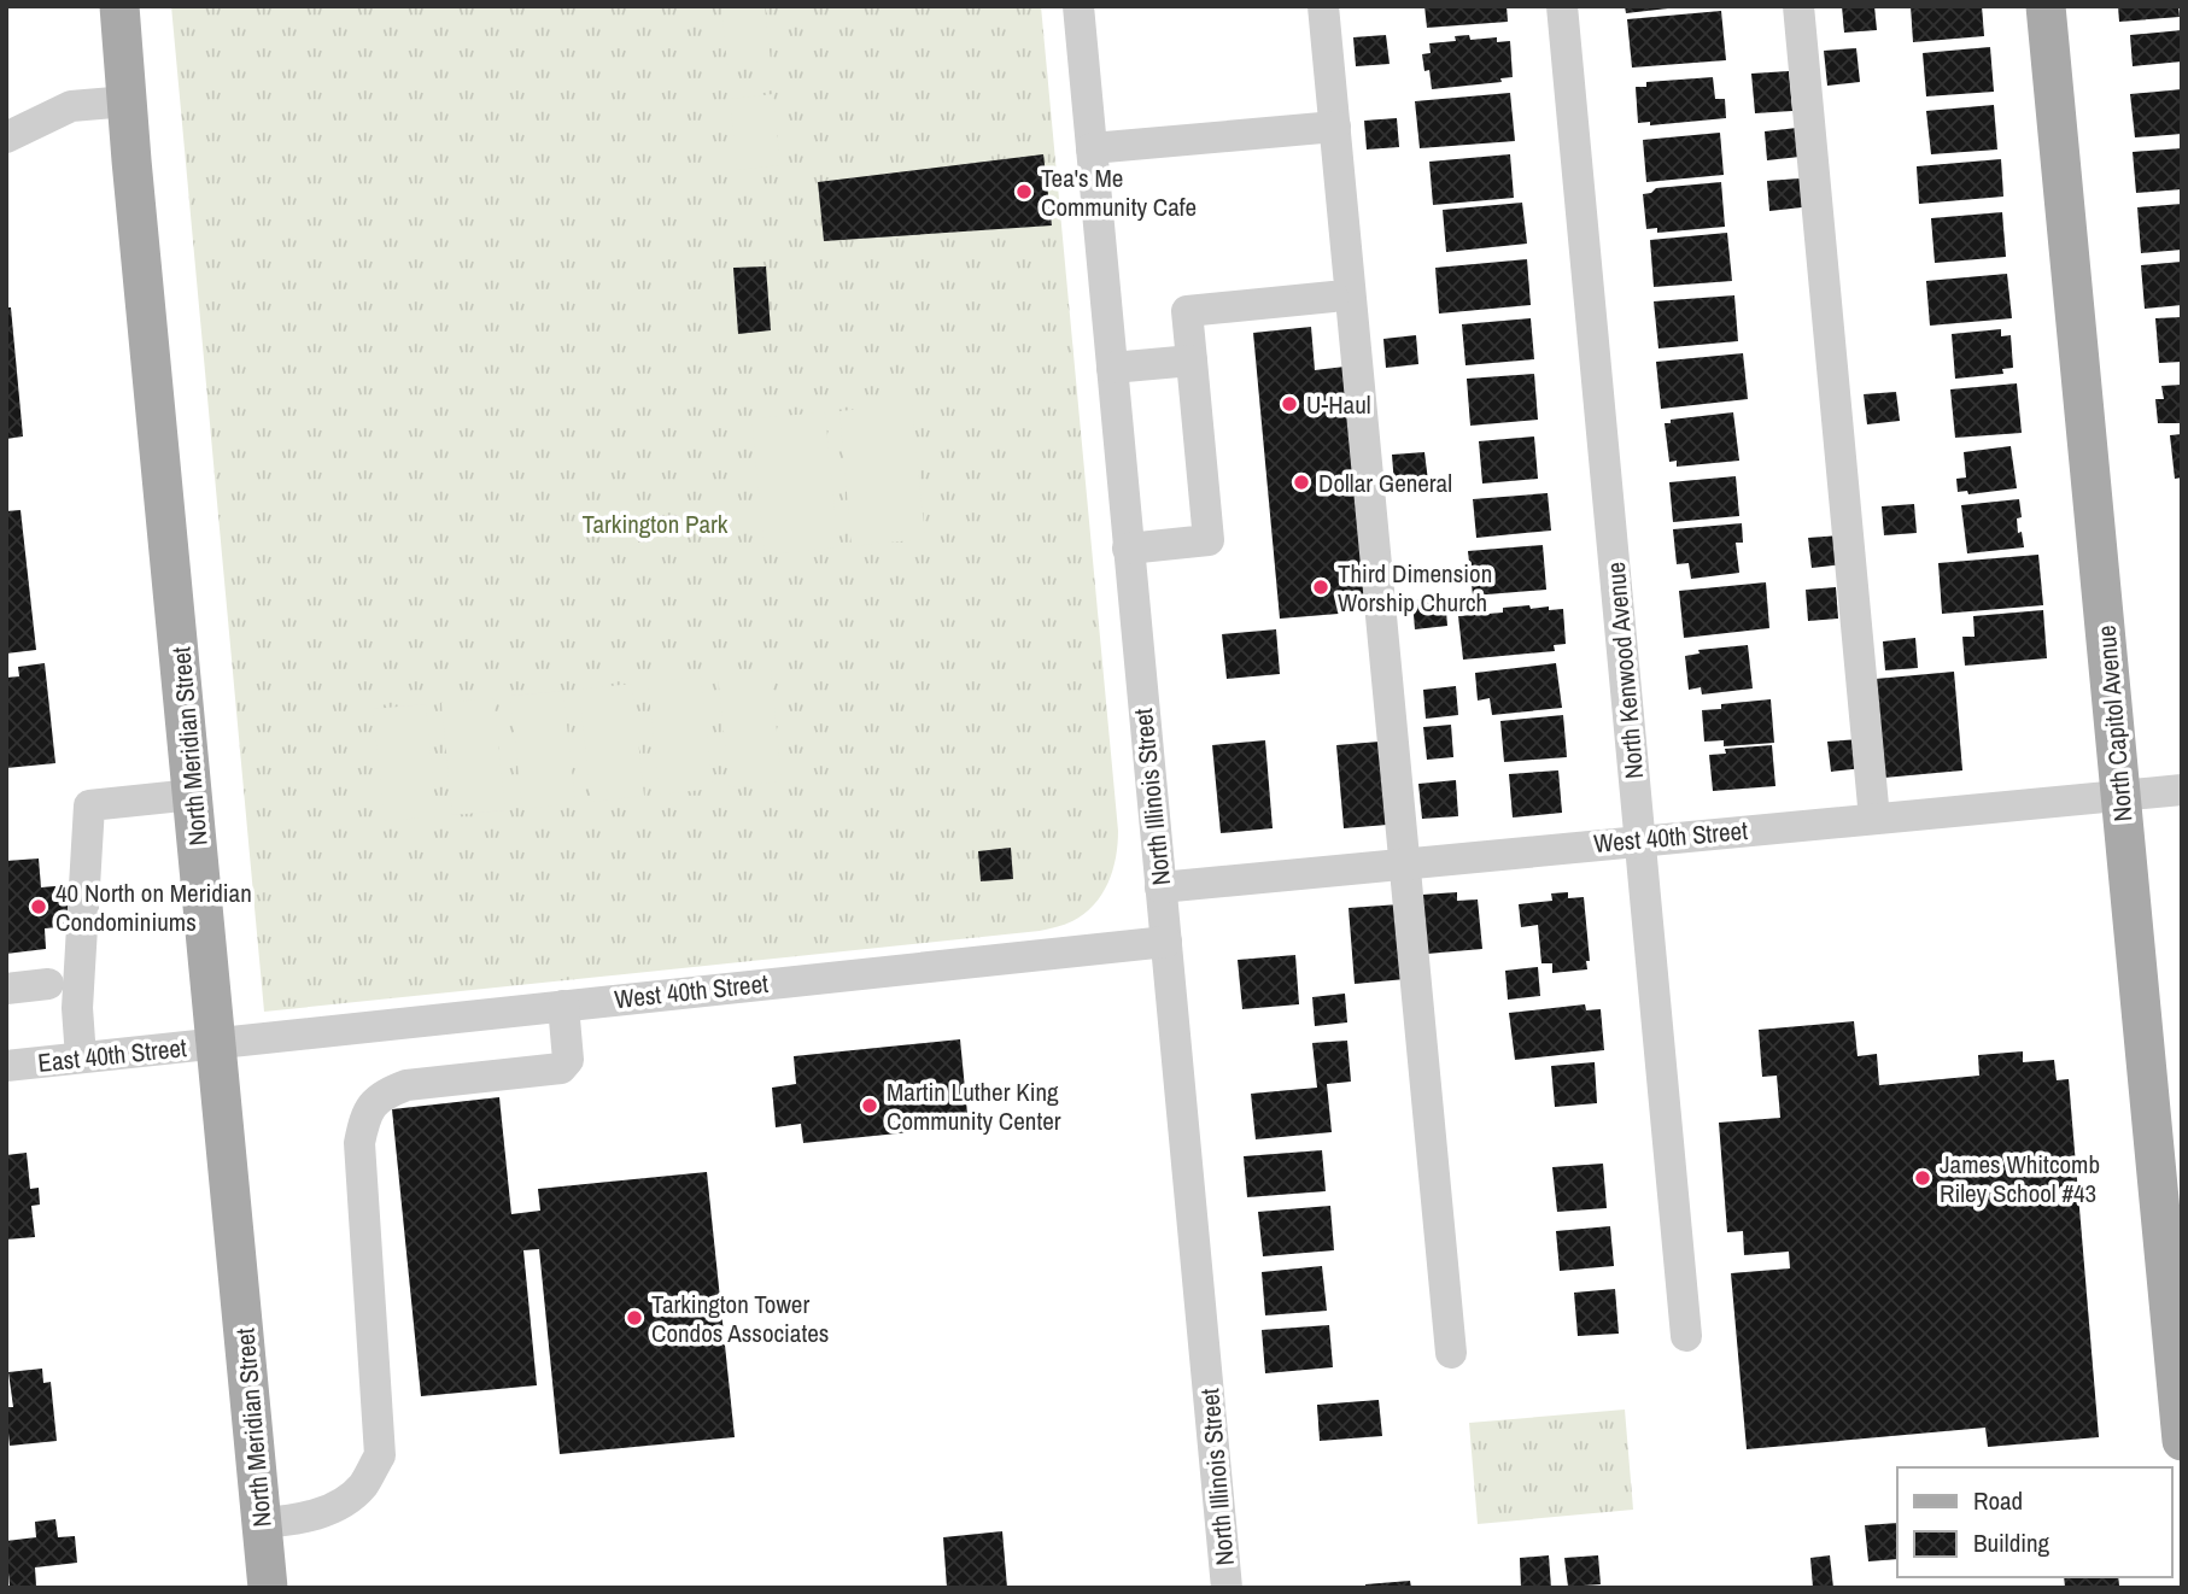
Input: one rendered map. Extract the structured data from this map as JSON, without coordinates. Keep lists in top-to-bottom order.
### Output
{
  "streets": {
    "main road": ["North Capitol Avenue", "North Meridian Street"],
    "street": [
      "North Kenwood Avenue",
      "North Illinois Street",
      "West 40th Street",
      "East 40th Street"
    ]
  },
  "crossings": [
    ["North Kenwood Avenue", "West 40th Street"],
    ["North Capitol Avenue", "West 40th Street"],
    ["North Meridian Street", "West 40th Street"],
    ["North Meridian Street", "East 40th Street"],
    ["North Illinois Street", "West 40th Street"],
    ["West 40th Street", "East 40th Street"]
  ],
  "parks": ["Tarkington Park"],
  "places": [
    "Tea's Me Community Cafe",
    "U-Haul",
    "Dollar General",
    "Third Dimension Worship Church",
    "40 North on Meridian Condominiums",
    "Martin Luther King Community Center",
    "James Whitcomb Riley School #43",
    "Tarkington Tower Condos Associates"
  ],
  "legend": ["Road", "Building"]
}
